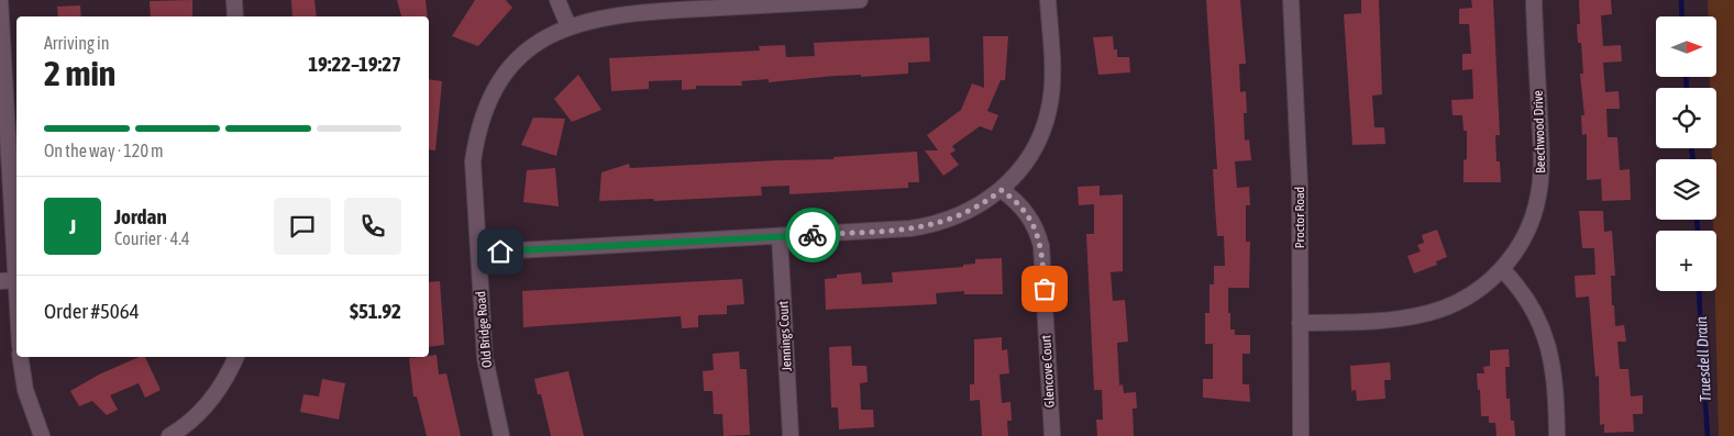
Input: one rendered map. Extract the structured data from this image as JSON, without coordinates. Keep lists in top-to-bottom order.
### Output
{
  "streets": {
    "street": [
      "Beechwood Drive",
      "Proctor Road",
      "Old Bridge Road",
      "Jennings Court",
      "Glencove Court"
    ]
  },
  "crossings": [
    ["Beechwood Drive", "Proctor Road"]
  ],
  "water": ["Truesdell Drain"],
  "north": "right",
  "page": {
    "map_buttons": "+",
    "heading": ["2 min", "Arriving in", "19:22–19:27"],
    "panel": [
      "Jordan",
      "Courier · 4.4",
      "Order #5064",
      "$51.92"
    ],
    "bar": "On the way · 120 m",
    "round": "J"
  }
}
